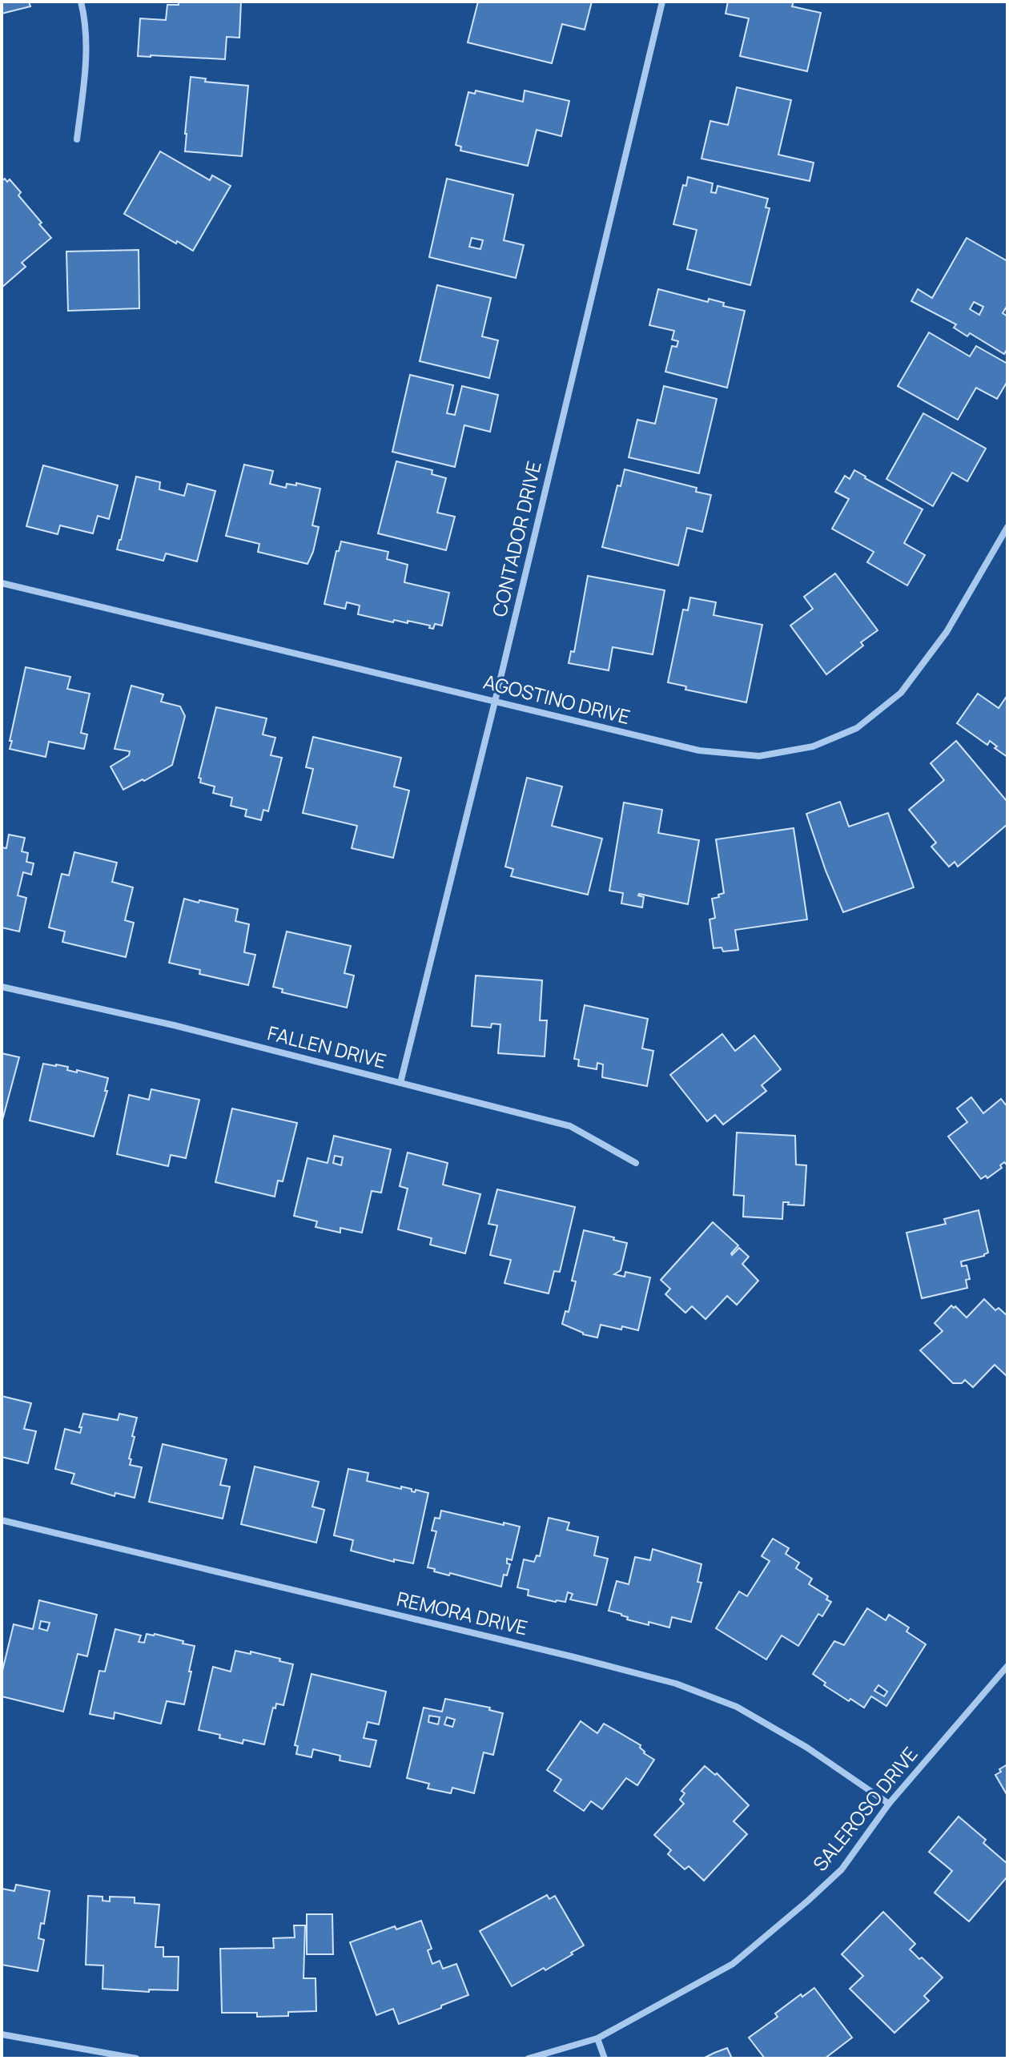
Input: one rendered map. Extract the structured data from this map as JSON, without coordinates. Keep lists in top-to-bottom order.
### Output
{
  "streets": {
    "street": [
      "CONTADOR DRIVE",
      "AGOSTINO DRIVE",
      "FALLEN DRIVE",
      "REMORA DRIVE",
      "SALEROSO DRIVE"
    ]
  },
  "crossings": [
    ["CONTADOR DRIVE", "AGOSTINO DRIVE"],
    ["CONTADOR DRIVE", "FALLEN DRIVE"],
    ["REMORA DRIVE", "SALEROSO DRIVE"]
  ]
}
